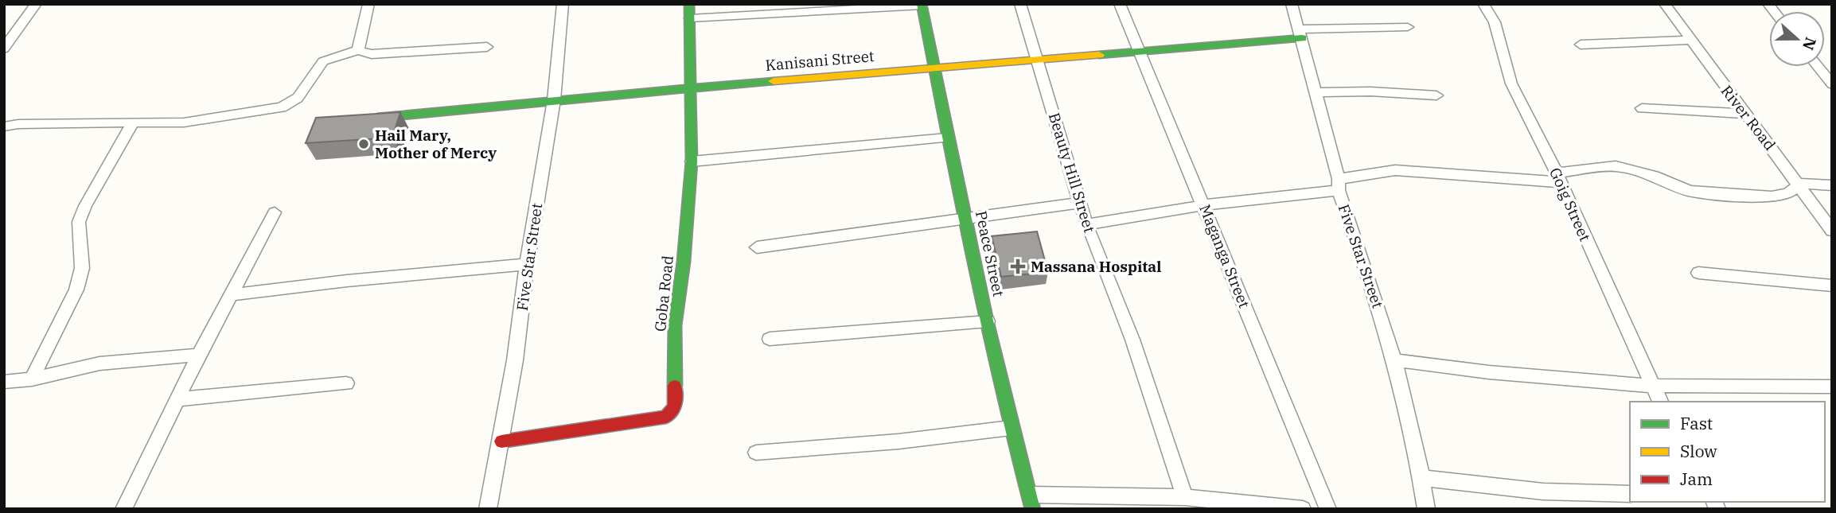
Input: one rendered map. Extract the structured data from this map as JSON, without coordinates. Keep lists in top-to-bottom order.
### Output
{
  "streets": {
    "street": [
      "Kanisani Street",
      "River Road",
      "Beauty Hill Street",
      "Goig Street",
      "Peace Street",
      "Maganga Street",
      "Five Star Street",
      "Goba Road"
    ]
  },
  "crossings": [
    ["Kanisani Street", "Beauty Hill Street"],
    ["Kanisani Street", "Peace Street"],
    ["Kanisani Street", "Maganga Street"],
    ["Kanisani Street", "Five Star Street"],
    ["Kanisani Street", "Goba Road"],
    ["Five Star Street", "Goba Road"]
  ],
  "places": {
    "other": ["Hail Mary, Mother of Mercy"],
    "health": ["Massana Hospital"]
  },
  "legend": ["Fast", "Slow", "Jam"],
  "north": "right"
}
